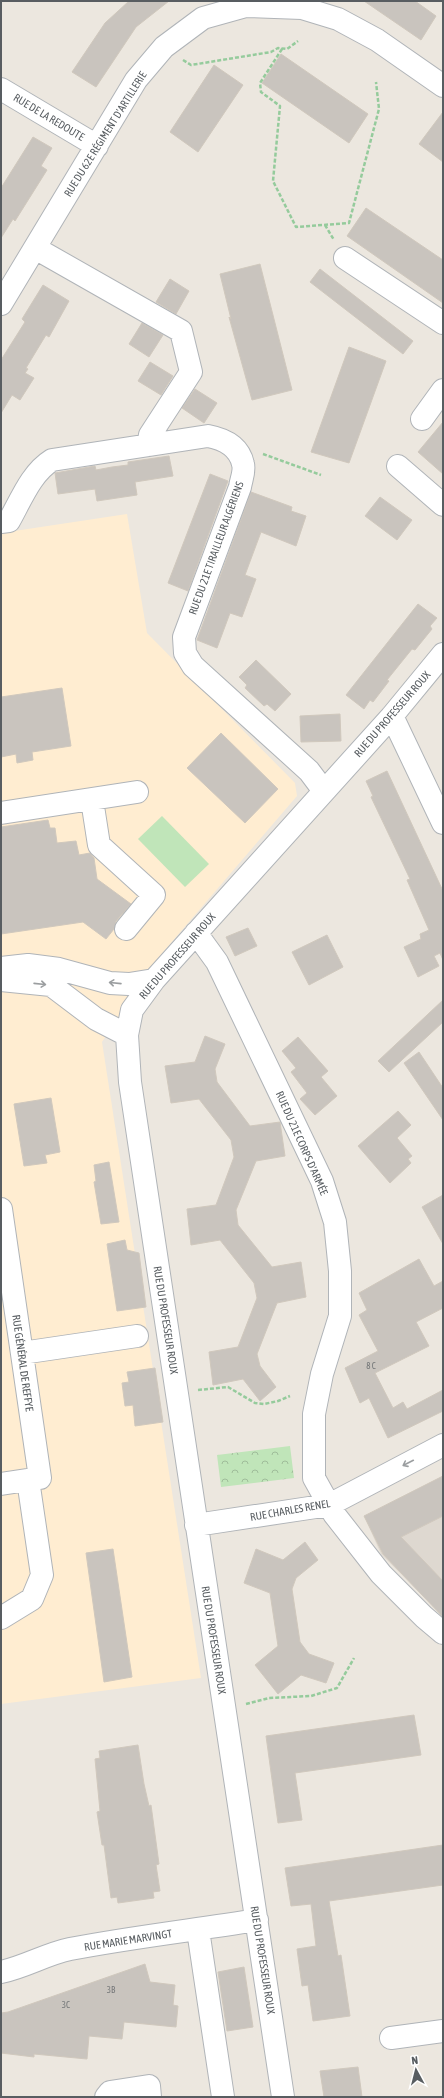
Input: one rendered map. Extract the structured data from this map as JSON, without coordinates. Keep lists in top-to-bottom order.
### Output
{
  "streets": {
    "street": [
      "RUE DE LA REDOUTE",
      "RUE DU 62E RÉGIMENT D'ARTILLERIE",
      "RUE DU 21E TIRAILLEUR ALGÉRIENS",
      "RUE DU PROFESSEUR ROUX",
      "RUE DU 21E CORPS D'ARMÉE",
      "RUE GÉNÉRAL DE REFFYE",
      "RUE CHARLES RENEL",
      "RUE MARIE MARVINGT"
    ]
  },
  "crossings": [
    ["RUE DE LA REDOUTE", "RUE DU 62E RÉGIMENT D'ARTILLERIE"],
    ["RUE DU 21E TIRAILLEUR ALGÉRIENS", "RUE DU PROFESSEUR ROUX"],
    ["RUE DU PROFESSEUR ROUX", "RUE DU 21E CORPS D'ARMÉE"],
    ["RUE DU PROFESSEUR ROUX", "RUE CHARLES RENEL"],
    ["RUE DU PROFESSEUR ROUX", "RUE MARIE MARVINGT"],
    ["RUE DU 21E CORPS D'ARMÉE", "RUE CHARLES RENEL"]
  ],
  "one_way": ["RUE CHARLES RENEL"],
  "house_numbers": ["8 C", "3B", "3C"],
  "north": "top"
}
